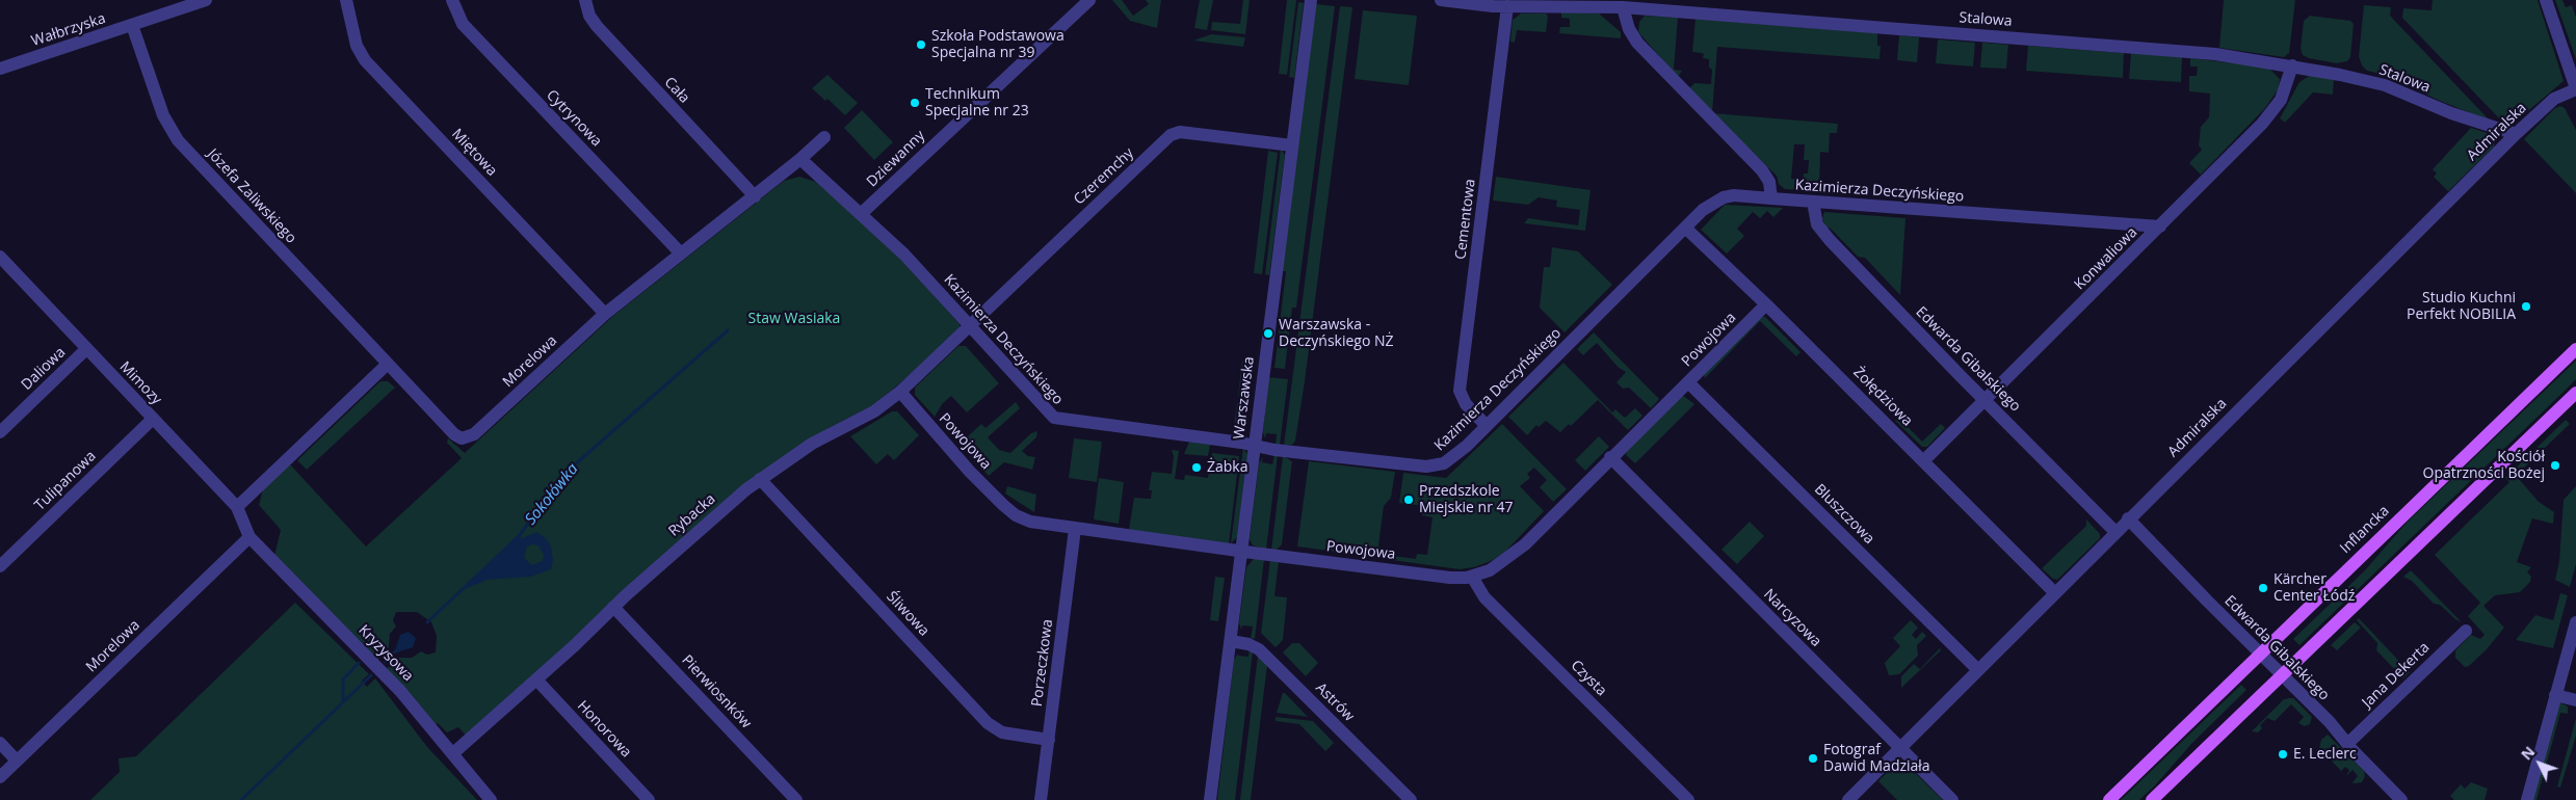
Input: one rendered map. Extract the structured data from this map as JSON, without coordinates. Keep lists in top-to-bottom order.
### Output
{
  "streets": {
    "main road": ["Inflancka"],
    "street": [
      "Stalowa",
      "Wałbrzyska",
      "Cała",
      "Cytrynowa",
      "Admiralska",
      "Miętowa",
      "Dziewanny",
      "Czeremchy",
      "Kazimierza Deczyńskiego",
      "Józefa Zaliwskiego",
      "Cementowa",
      "Konwaliowa",
      "Powojowa",
      "Edwarda Gibalskiego",
      "Morelowa",
      "Daliowa",
      "Mimozy",
      "Żołędziowa",
      "Warszawska",
      "Tulipanowa",
      "Bluszczowa",
      "Rybacka",
      "Śliwowa",
      "Narcyzowa",
      "Kryzysowa",
      "Porzeczkowa",
      "Jana Dekerta",
      "Czysta",
      "Pierwiosnków",
      "Astrów",
      "Honorowa"
    ]
  },
  "crossings": [
    ["Stalowa", "Admiralska"],
    ["Stalowa", "Cementowa"],
    ["Stalowa", "Konwaliowa"],
    ["Wałbrzyska", "Józefa Zaliwskiego"],
    ["Cała", "Morelowa"],
    ["Cytrynowa", "Morelowa"],
    ["Admiralska", "Edwarda Gibalskiego"],
    ["Admiralska", "Żołędziowa"],
    ["Admiralska", "Bluszczowa"],
    ["Admiralska", "Narcyzowa"],
    ["Miętowa", "Morelowa"],
    ["Dziewanny", "Kazimierza Deczyńskiego"],
    ["Czeremchy", "Kazimierza Deczyńskiego"],
    ["Czeremchy", "Warszawska"],
    ["Czeremchy", "Rybacka"],
    ["Kazimierza Deczyńskiego", "Cementowa"],
    ["Kazimierza Deczyńskiego", "Konwaliowa"],
    ["Kazimierza Deczyńskiego", "Edwarda Gibalskiego"],
    ["Kazimierza Deczyńskiego", "Żołędziowa"],
    ["Kazimierza Deczyńskiego", "Warszawska"],
    ["Kazimierza Deczyńskiego", "Rybacka"],
    ["Józefa Zaliwskiego", "Morelowa"],
    ["Konwaliowa", "Edwarda Gibalskiego"],
    ["Konwaliowa", "Żołędziowa"],
    ["Powojowa", "Żołędziowa"],
    ["Powojowa", "Warszawska"],
    ["Powojowa", "Bluszczowa"],
    ["Powojowa", "Rybacka"],
    ["Powojowa", "Narcyzowa"],
    ["Powojowa", "Porzeczkowa"],
    ["Powojowa", "Czysta"],
    ["Edwarda Gibalskiego", "Inflancka"],
    ["Edwarda Gibalskiego", "Jana Dekerta"],
    ["Morelowa", "Mimozy"],
    ["Morelowa", "Kryzysowa"],
    ["Daliowa", "Mimozy"],
    ["Mimozy", "Tulipanowa"],
    ["Mimozy", "Kryzysowa"],
    ["Warszawska", "Astrów"],
    ["Rybacka", "Śliwowa"],
    ["Rybacka", "Kryzysowa"],
    ["Rybacka", "Pierwiosnków"],
    ["Rybacka", "Honorowa"],
    ["Śliwowa", "Porzeczkowa"]
  ],
  "water": ["Sokołówka"],
  "parks": ["Staw Wasiaka"],
  "places": [
    "Szkoła Podstawowa Specjalna nr 39",
    "Technikum Specjalne nr 23",
    "Studio Kuchni Perfekt NOBILIA",
    "Warszawska - Deczyńskiego NŻ",
    "Kościół Opatrzności Bożej",
    "Żabka",
    "Przedszkole Miejskie nr 47",
    "Kärcher Center Łódź",
    "E. Leclerc",
    "Fotograf Dawid Madziała"
  ],
  "north": "top left"
}
